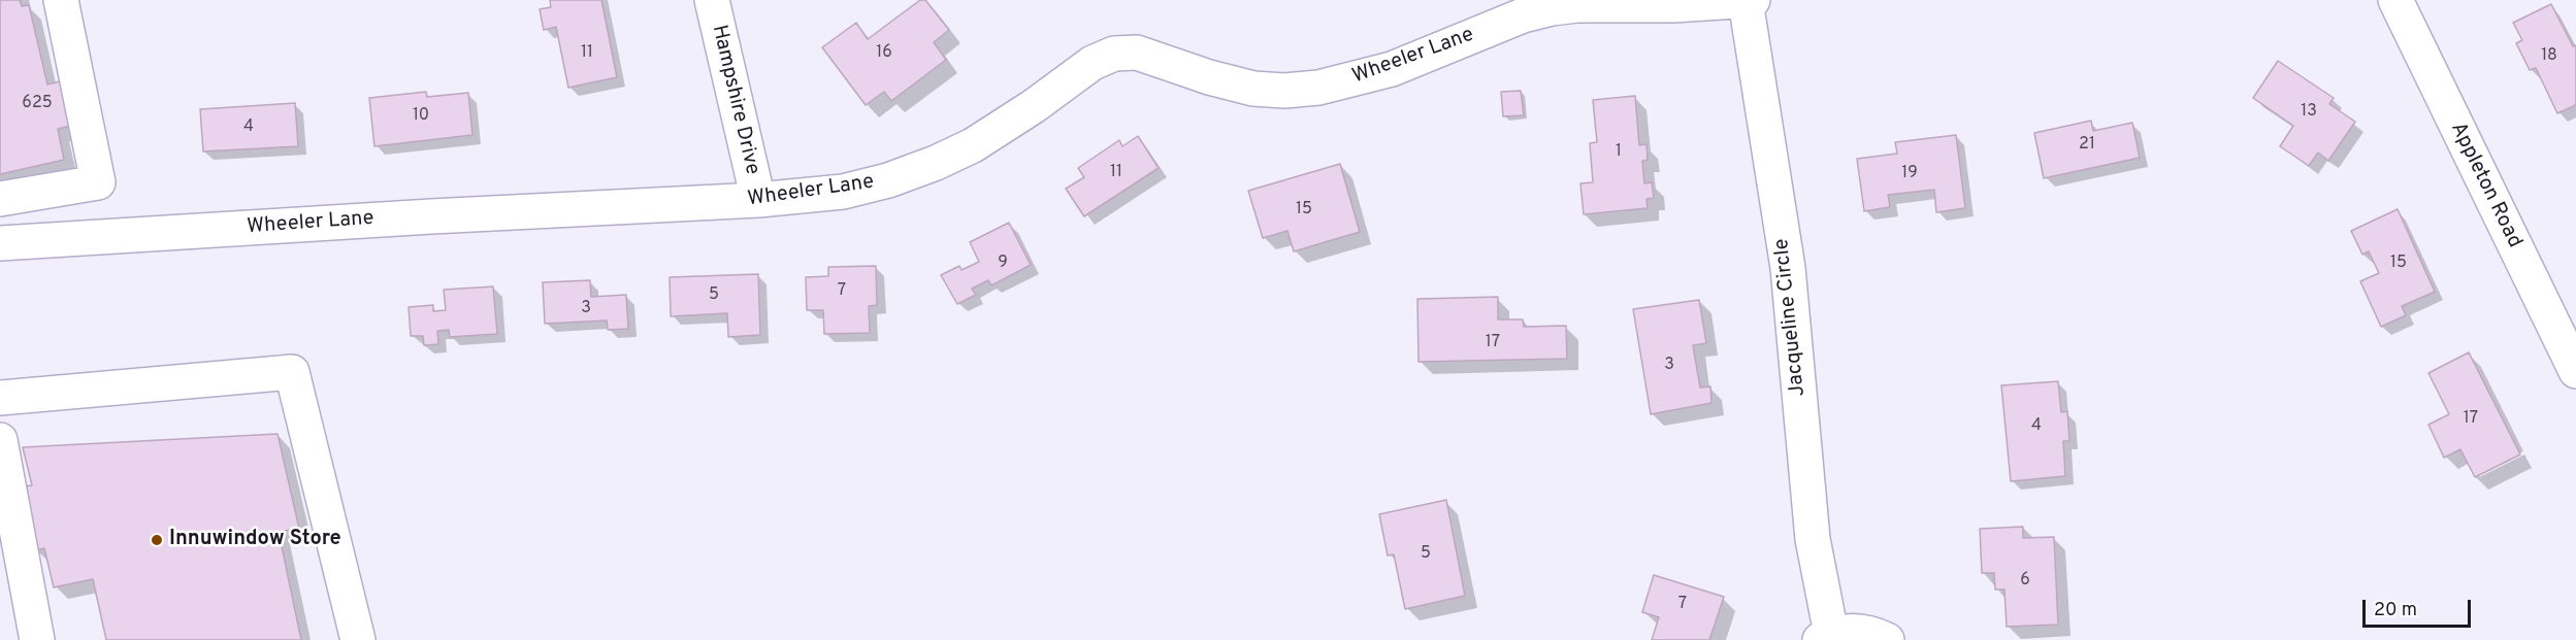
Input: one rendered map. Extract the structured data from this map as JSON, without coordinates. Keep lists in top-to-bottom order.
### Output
{
  "streets": {
    "street": [
      "Wheeler Lane",
      "Hampshire Drive",
      "Appleton Road",
      "Jacqueline Circle"
    ]
  },
  "crossings": [
    ["Wheeler Lane", "Hampshire Drive"],
    ["Wheeler Lane", "Jacqueline Circle"]
  ],
  "places": ["Innuwindow Store"],
  "house_numbers": [
    "11",
    "16",
    "18",
    "625",
    "13",
    "10",
    "4",
    "21",
    "1",
    "11",
    "19",
    "15",
    "9",
    "15",
    "7",
    "5",
    "3",
    "17",
    "3",
    "17",
    "4",
    "5",
    "6",
    "7"
  ],
  "scale_bar": "20 m"
}
